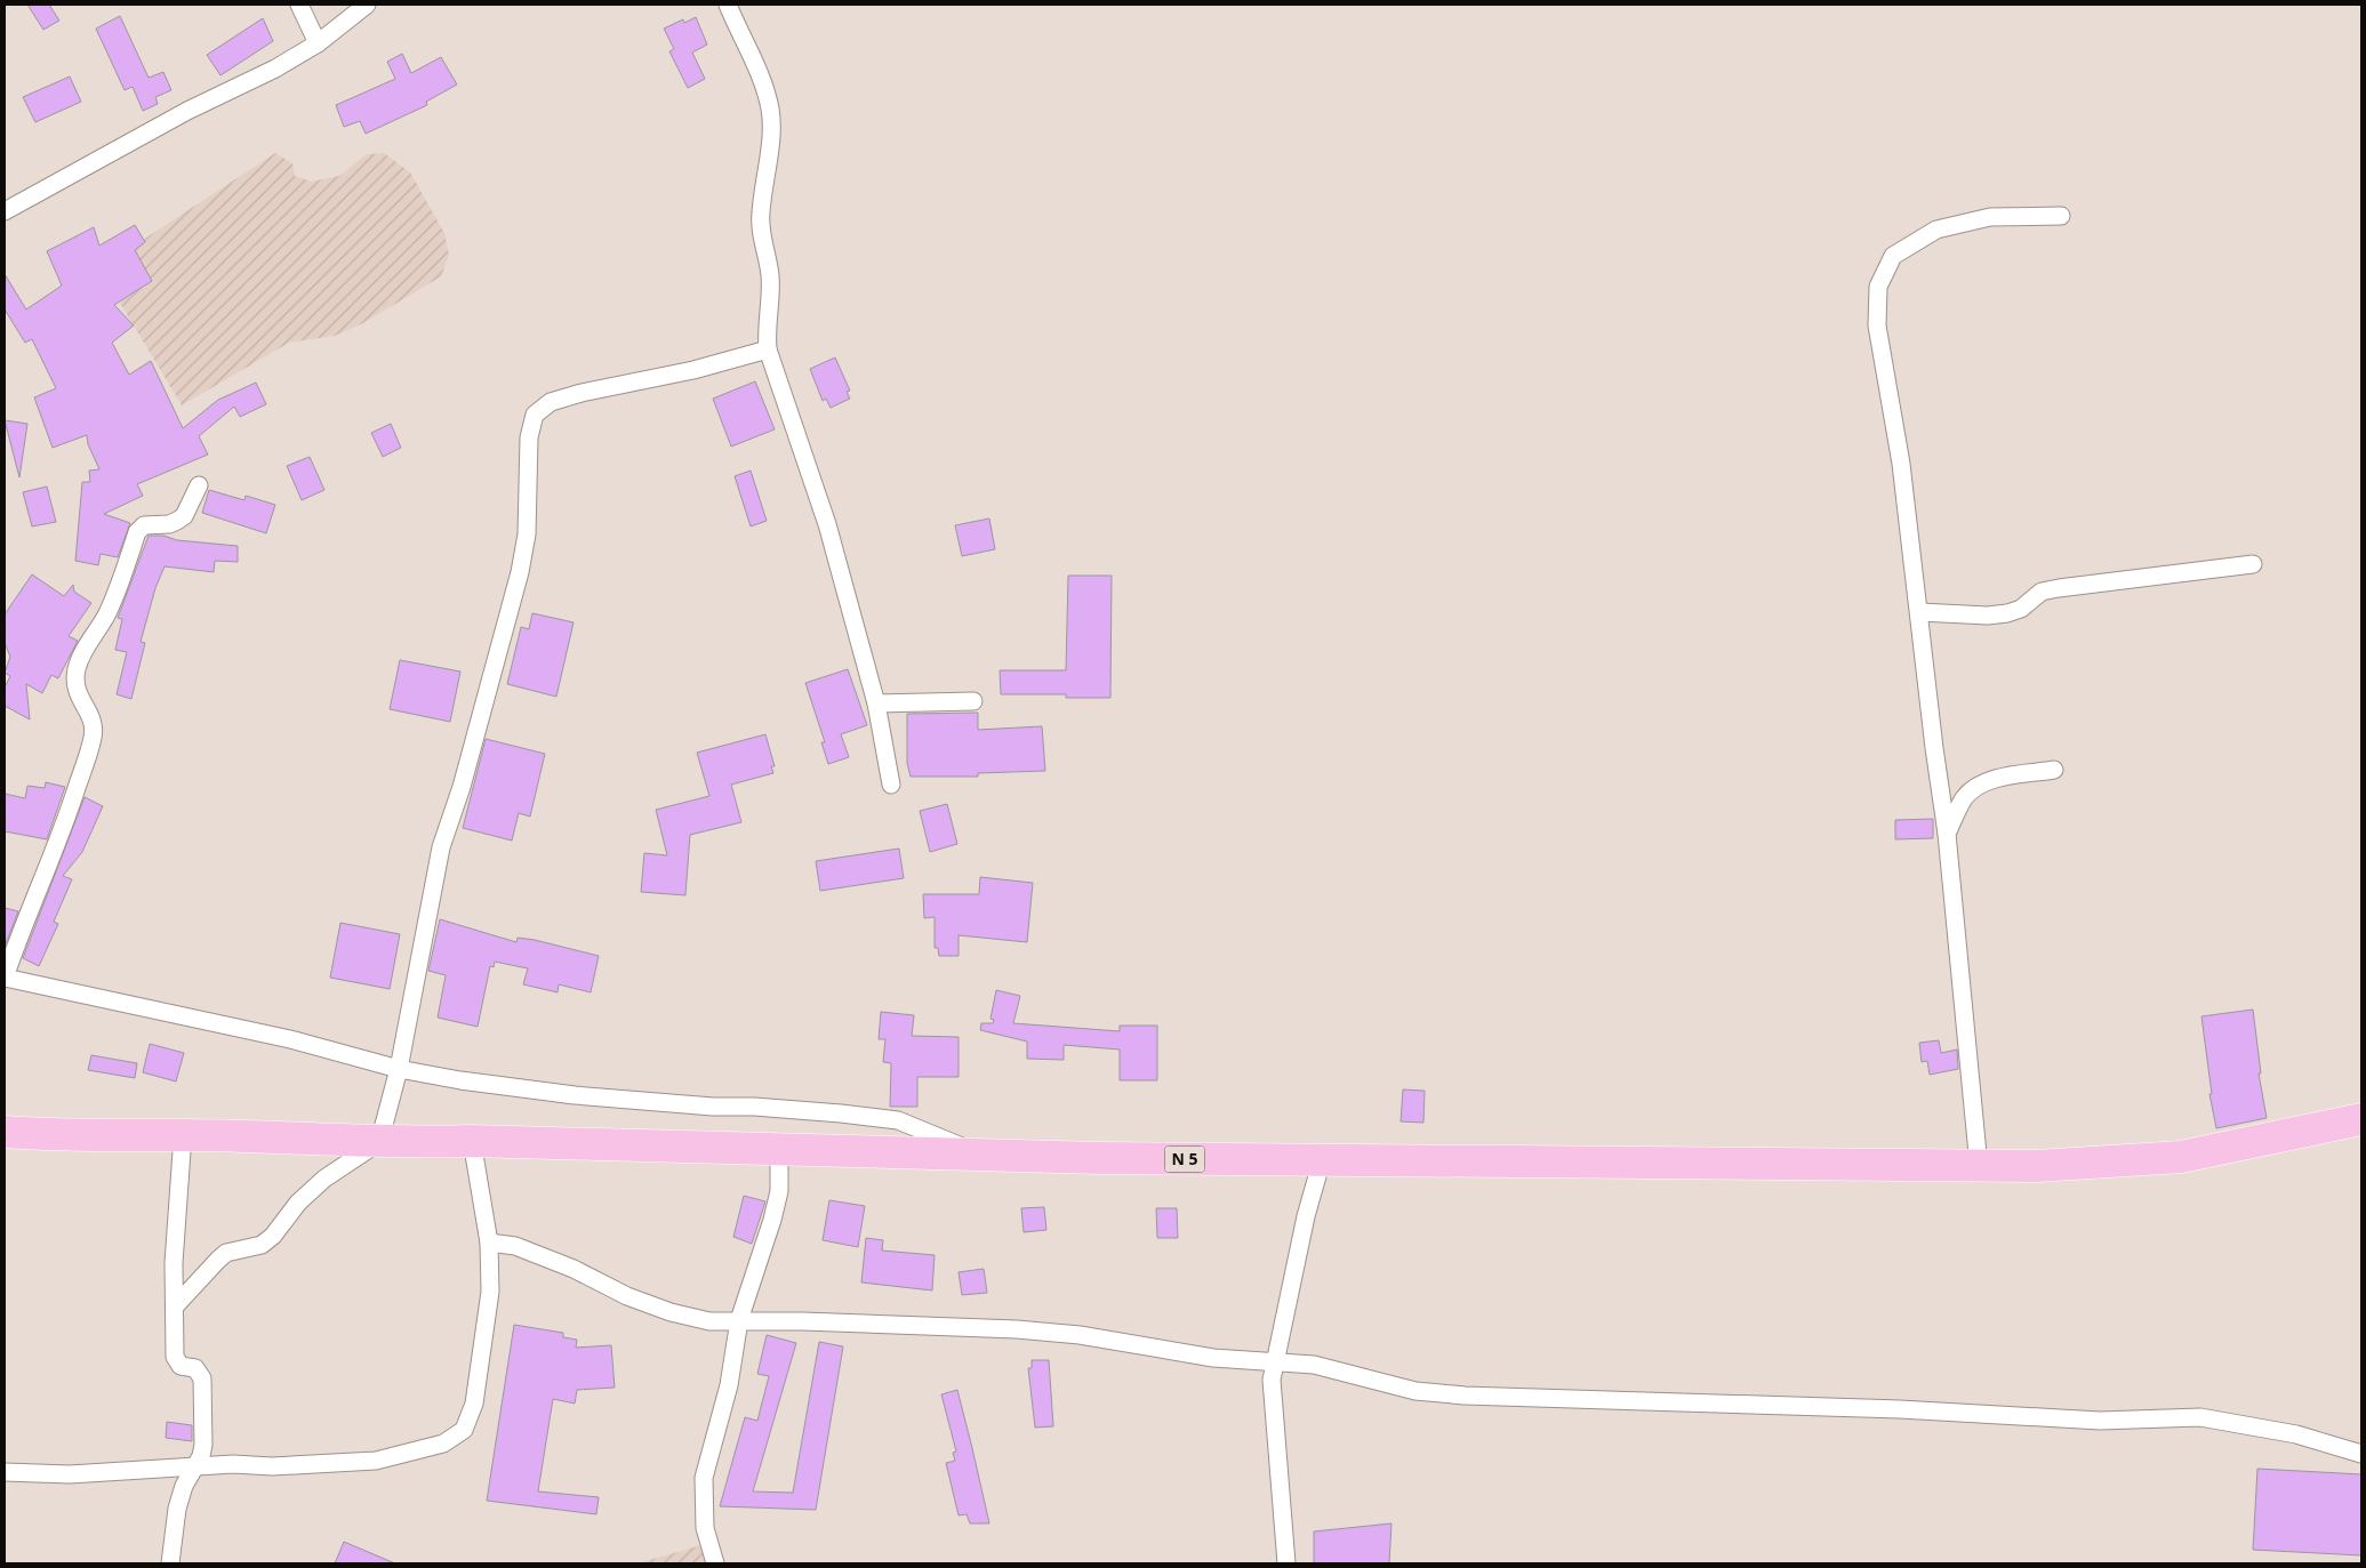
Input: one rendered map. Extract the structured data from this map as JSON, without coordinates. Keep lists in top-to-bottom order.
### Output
{
  "streets": {
    "highway": ["N 5"]
  }
}
